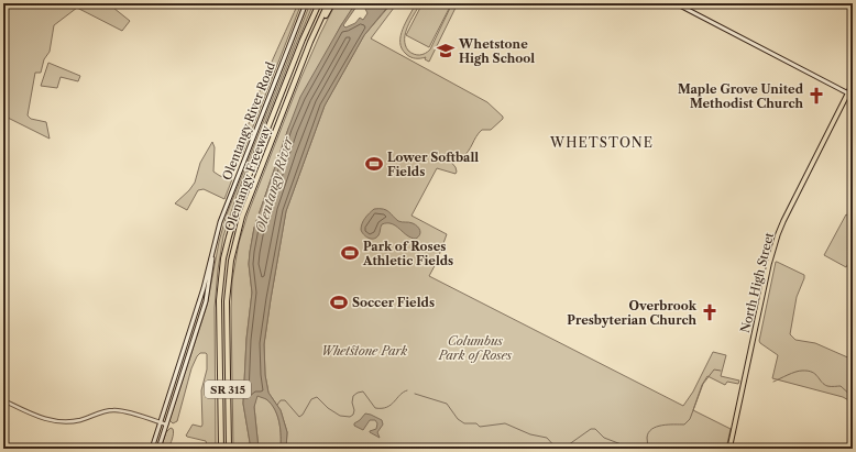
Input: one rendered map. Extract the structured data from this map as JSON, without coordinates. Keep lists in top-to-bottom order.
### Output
{
  "streets": {
    "highway": ["Olentangy Freeway", "SR 315"],
    "main road": ["Olentangy River Road", "North High Street"]
  },
  "districts": ["WHETSTONE"],
  "water": ["Olentangy River"],
  "parks": ["Columbus Park of Roses", "Whetstone Park"],
  "places": {
    "school or university": ["Whetstone High School"],
    "church": ["Maple Grove United Methodist Church", "Overbrook Presbyterian Church"],
    "sports": ["Lower Softball Fields", "Park of Roses Athletic Fields", "Soccer Fields"]
  }
}
